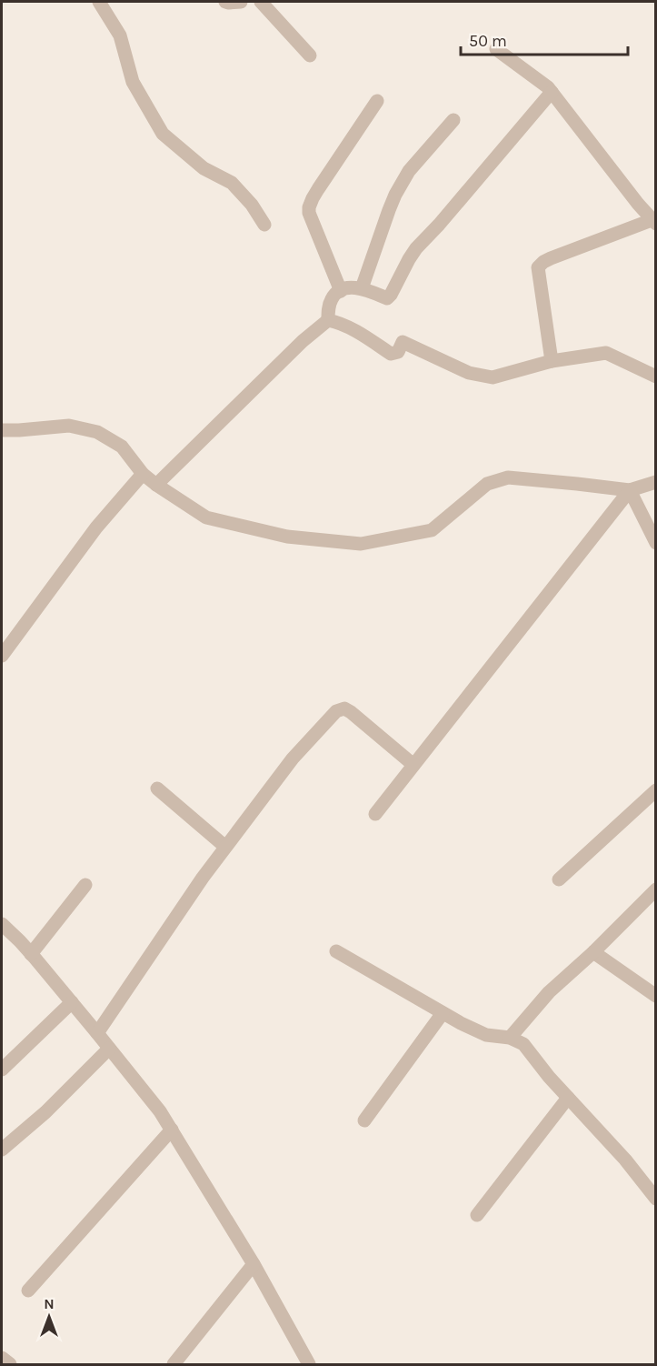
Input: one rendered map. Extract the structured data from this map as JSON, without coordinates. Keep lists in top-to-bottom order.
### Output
{
  "scale_bar": "50 m",
  "north": "top"
}
